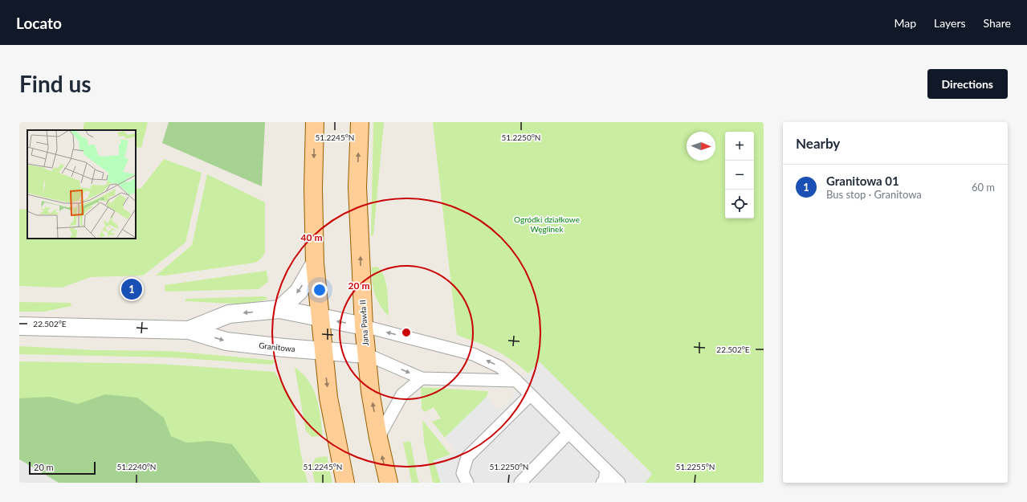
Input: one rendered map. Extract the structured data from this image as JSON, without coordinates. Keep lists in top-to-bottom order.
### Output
{
  "streets": {
    "main road": ["Jana Pawła II"],
    "street": ["Granitowa"]
  },
  "crossings": [
    ["Jana Pawła II", "Granitowa"]
  ],
  "parks": ["Ogródki działkowe Węglinek"],
  "scale_bar": "20 m",
  "north": "right",
  "page": {
    "header": "Locato",
    "nav": ["Map", "Layers", "Share"],
    "buttons": "Directions",
    "title": "Find us",
    "heading": "Nearby",
    "map_buttons": ["+", "−"],
    "list": [
      {
        "mark": "1",
        "name": "Granitowa 01",
        "note": "Bus stop · Granitowa",
        "value": "60 m"
      }
    ],
    "pins": "1",
    "scale": "20 m"
  },
  "coordinates": [
    "51.2245°N",
    "51.2250°N",
    "22.502°E",
    "51.2240°N",
    "51.2255°N"
  ],
  "rings": ["40 m", "20 m"]
}
